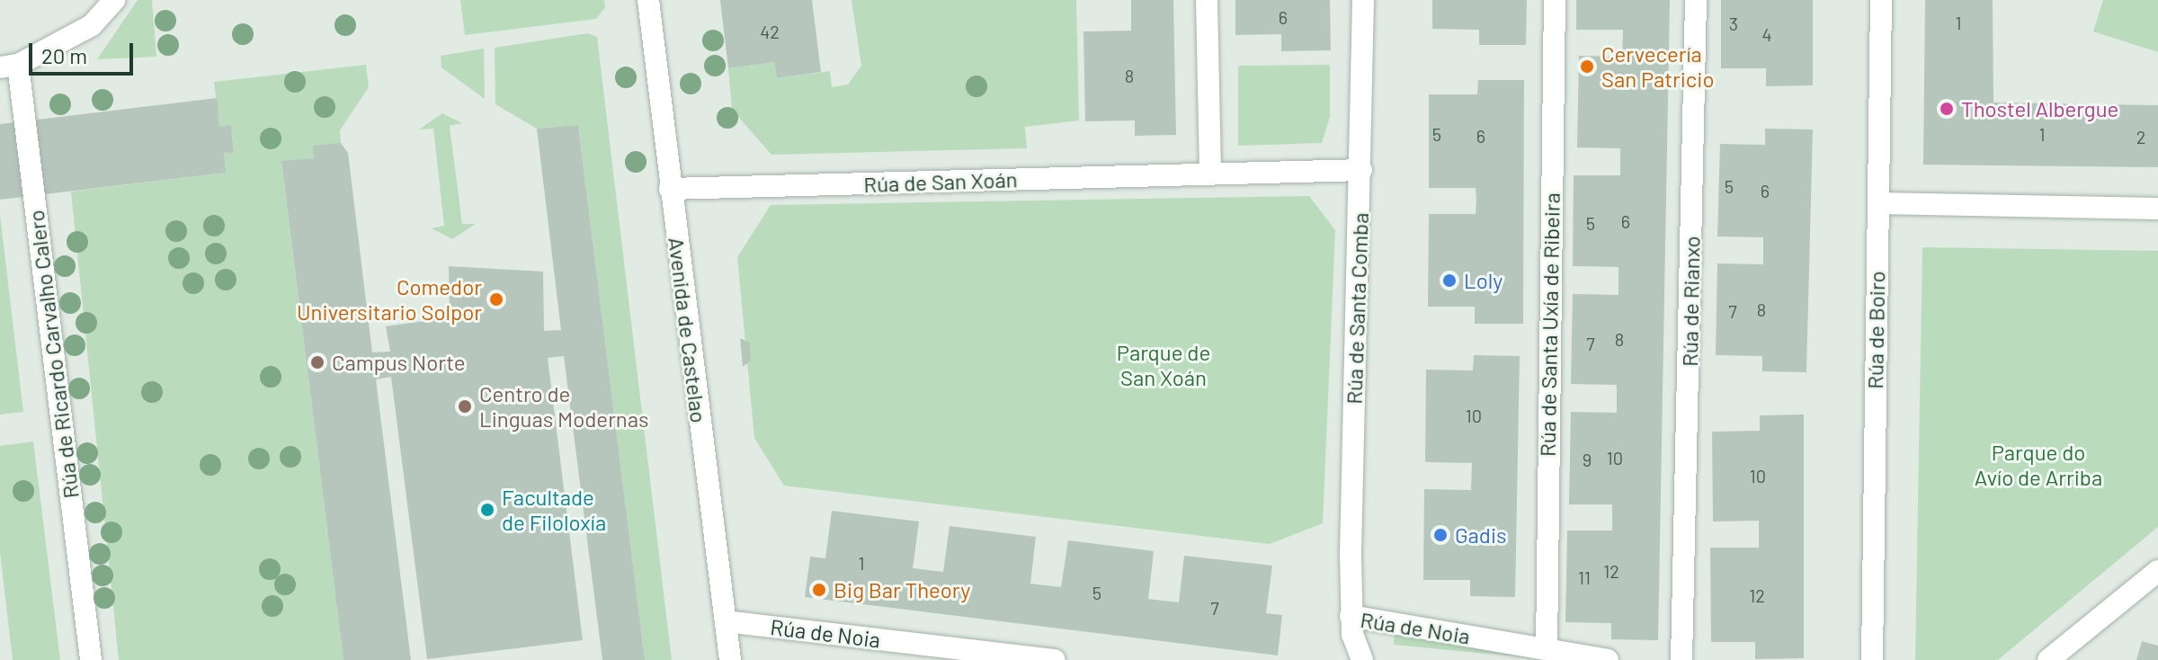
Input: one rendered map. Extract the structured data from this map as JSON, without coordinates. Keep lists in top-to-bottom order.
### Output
{
  "streets": {
    "street": [
      "Rúa de San Xoán",
      "Rúa de Rianxo",
      "Rúa de Santa Comba",
      "Rúa de Santa Uxía de Ribeira",
      "Avenida de Castelao",
      "Rúa de Boiro",
      "Rúa de Ricardo Carvalho Calero",
      "Rúa de Noia"
    ]
  },
  "crossings": [
    ["Rúa de San Xoán", "Rúa de Santa Comba"],
    ["Rúa de San Xoán", "Avenida de Castelao"],
    ["Rúa de Santa Comba", "Rúa de Noia"],
    ["Rúa de Santa Uxía de Ribeira", "Rúa de Noia"],
    ["Avenida de Castelao", "Rúa de Noia"]
  ],
  "parks": ["Parque de San Xoán", "Parque do Avío de Arriba"],
  "places": [
    "Cervecería San Patricio",
    "Thostel Albergue",
    "Loly",
    "Comedor Universitario Solpor",
    "Campus Norte",
    "Centro de Linguas Modernas",
    "Facultade de Filoloxía",
    "Gadis",
    "Big Bar Theory"
  ],
  "house_numbers": [
    "6",
    "1",
    "3",
    "42",
    "4",
    "8",
    "5",
    "1",
    "6",
    "2",
    "5",
    "6",
    "6",
    "5",
    "8",
    "7",
    "8",
    "7",
    "10",
    "10",
    "9",
    "10",
    "1",
    "12",
    "11",
    "5",
    "12",
    "7"
  ],
  "scale_bar": "20 m"
}
